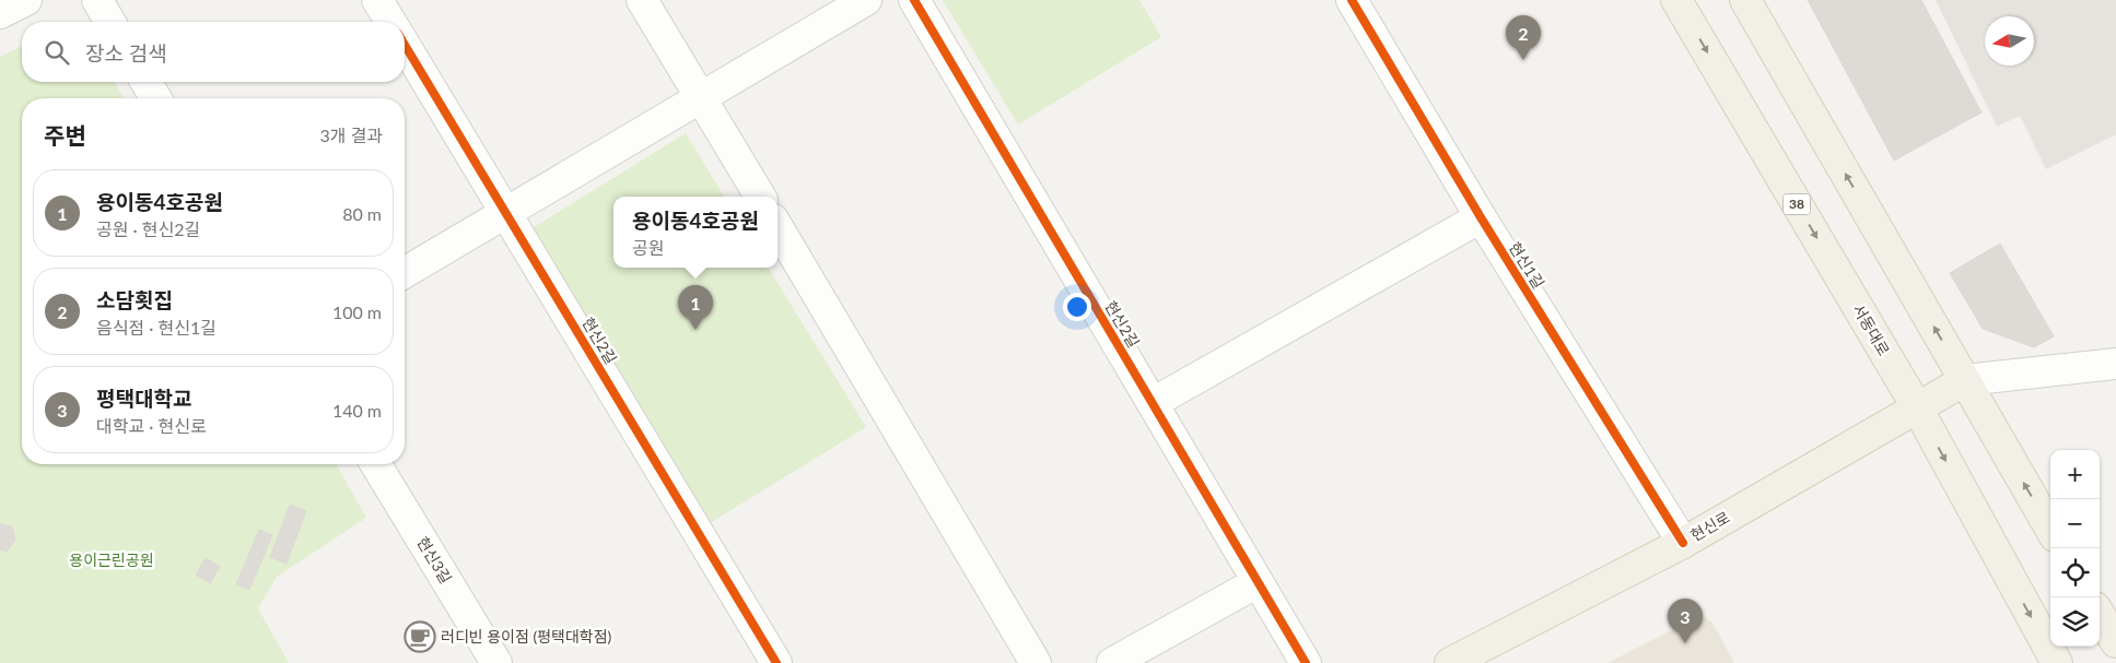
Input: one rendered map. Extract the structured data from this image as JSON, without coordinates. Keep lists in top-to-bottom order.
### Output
{
  "streets": {
    "main road": ["38", "서동대로", "현신로"],
    "street": ["현신1길", "현신2길", "현신3길"]
  },
  "crossings": [
    ["현신1길", "현신로"],
    ["서동대로", "현신로"]
  ],
  "parks": ["용이근린공원"],
  "places": {
    "cafe": ["러디빈 용이점 (평택대학점)"]
  },
  "north": "left",
  "page": {
    "pins": ["2", "1", "3"],
    "search": "장소 검색",
    "heading": ["주변", "3개 결과"],
    "list": [
      {
        "mark": "1",
        "name": "용이동4호공원",
        "note": "공원 · 현신2길",
        "value": "80 m"
      },
      {
        "mark": "2",
        "name": "소담횟집",
        "note": "음식점 · 현신1길",
        "value": "100 m"
      },
      {
        "mark": "3",
        "name": "평택대학교",
        "note": "대학교 · 현신로",
        "value": "140 m"
      }
    ],
    "popup": ["용이동4호공원", "공원"],
    "map_buttons": ["+", "−"]
  }
}
